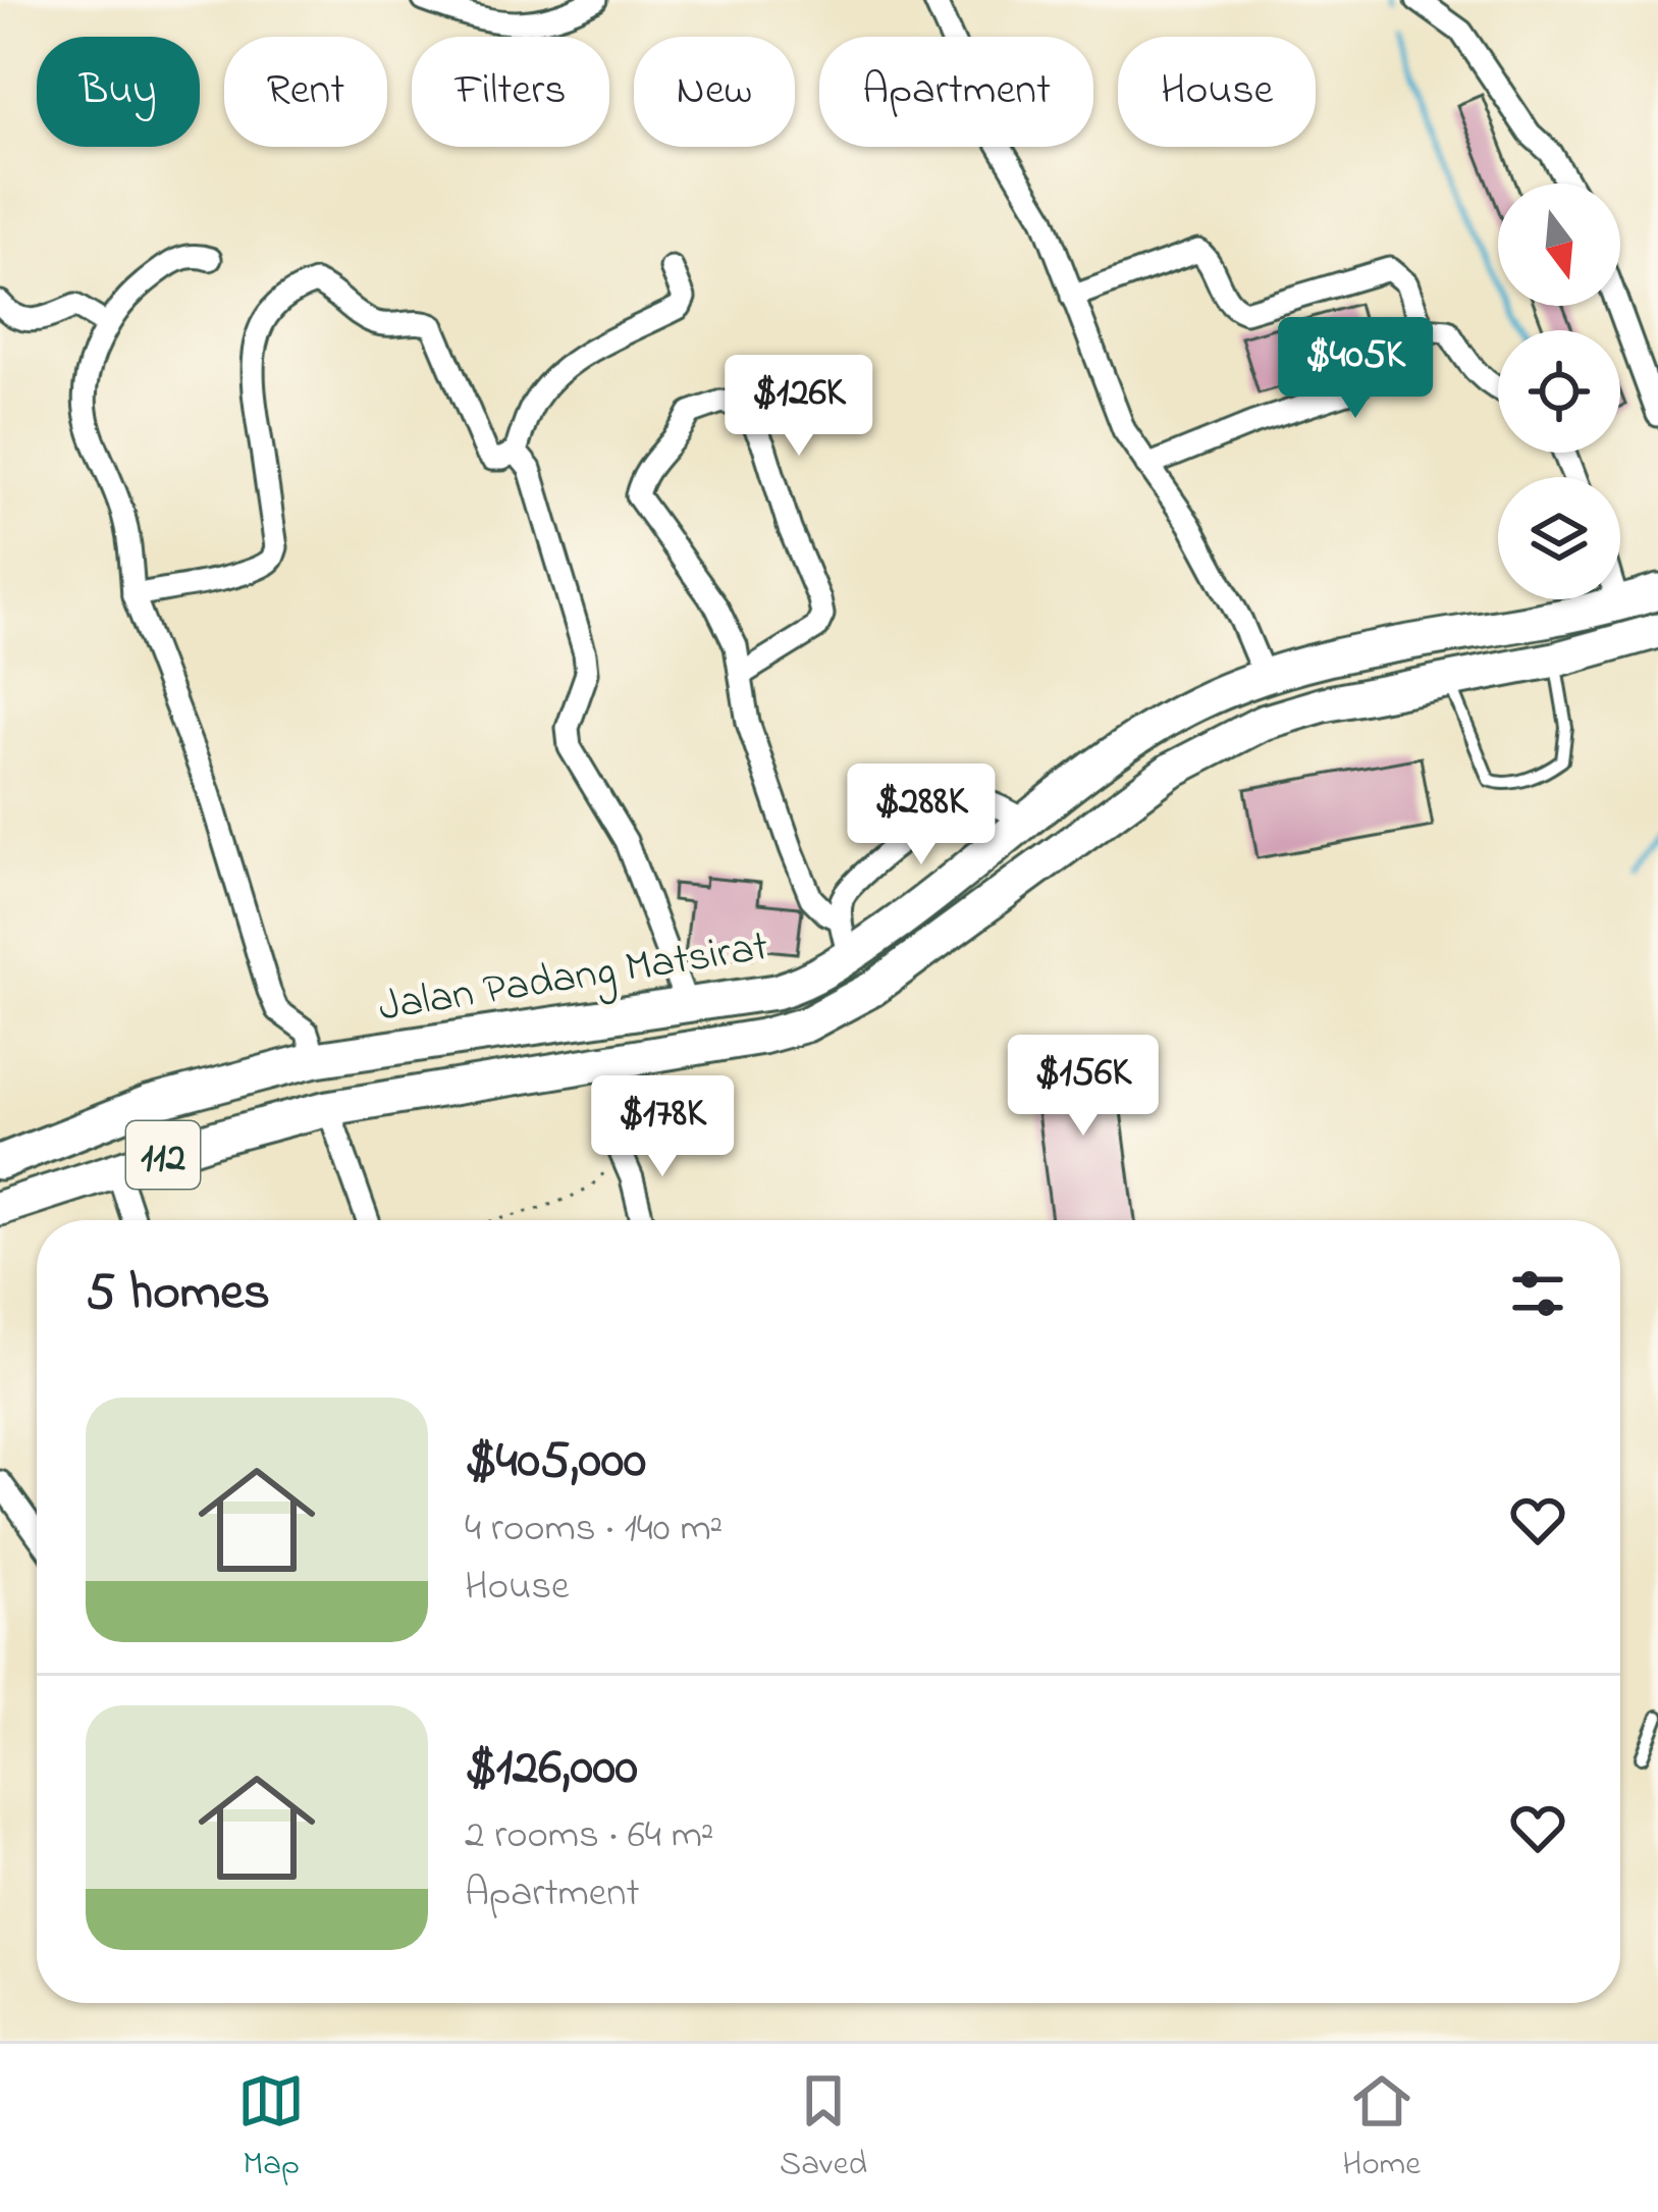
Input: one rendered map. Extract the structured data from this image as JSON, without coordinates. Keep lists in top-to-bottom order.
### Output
{
  "streets": {
    "main road": ["Jalan Padang Matsirat", "112"]
  },
  "north": "bottom",
  "page": {
    "chip": [
      "Buy",
      "Rent",
      "Filters",
      "New",
      "Apartment",
      "House"
    ],
    "price": [
      "$405K",
      "$126K",
      "$288K",
      "$156K",
      "$178K"
    ],
    "heading": "5 homes",
    "list": [
      {
        "name": "$405,000",
        "note": "4 rooms · 140 m² · House"
      },
      {
        "name": "$126,000",
        "note": "2 rooms · 64 m² · Apartment"
      }
    ],
    "tabs": ["Map", "Saved", "Home"]
  }
}
